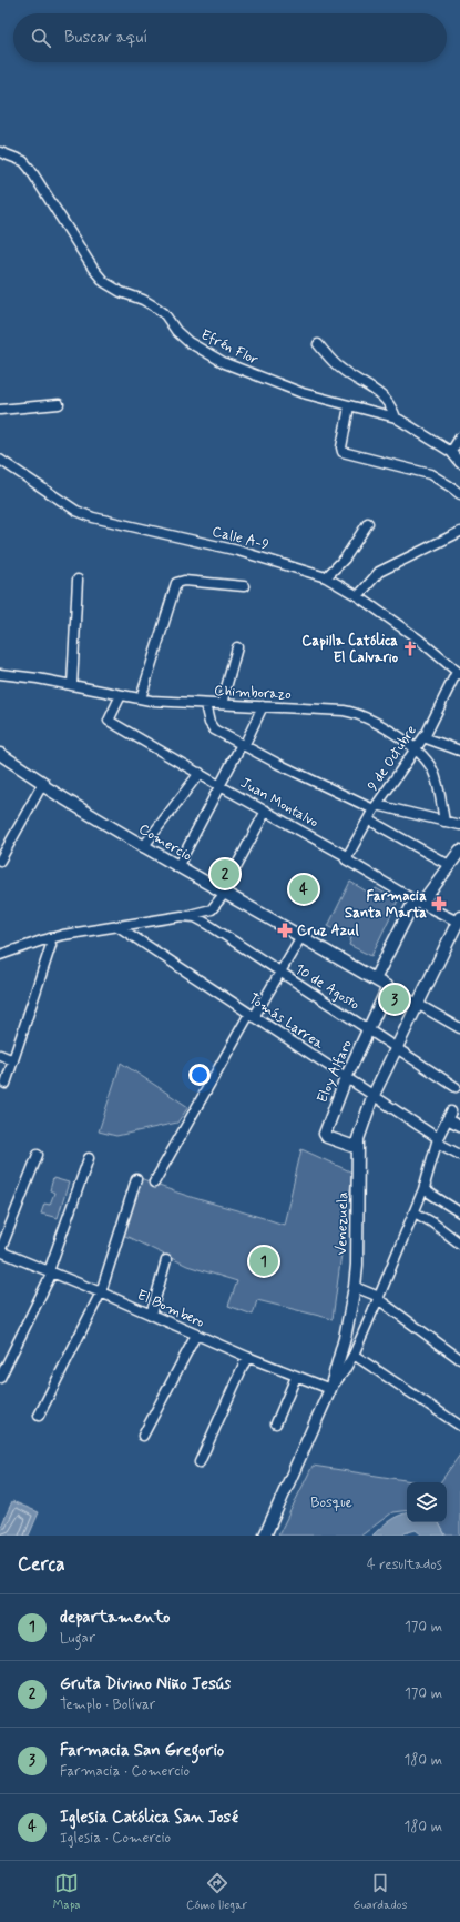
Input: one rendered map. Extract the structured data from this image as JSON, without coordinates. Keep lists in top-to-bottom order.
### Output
{
  "streets": {
    "street": [
      "Efrén Flor",
      "Calle A-9",
      "Chimborazo",
      "9 de Octubre",
      "Juan Montalvo",
      "Comercio",
      "10 de Agosto",
      "Tomás Larrea",
      "Eloy Alfaro",
      "Venezuela",
      "El Bombero"
    ]
  },
  "crossings": [
    ["Calle A-9", "9 de Octubre"],
    ["Chimborazo", "9 de Octubre"],
    ["Chimborazo", "Juan Montalvo"],
    ["9 de Octubre", "Juan Montalvo"],
    ["Juan Montalvo", "Venezuela"],
    ["Comercio", "Eloy Alfaro"],
    ["Comercio", "Venezuela"],
    ["10 de Agosto", "Eloy Alfaro"],
    ["10 de Agosto", "Venezuela"],
    ["Tomás Larrea", "Eloy Alfaro"],
    ["Tomás Larrea", "Venezuela"],
    ["Eloy Alfaro", "Venezuela"],
    ["Venezuela", "El Bombero"]
  ],
  "parks": ["Bosque"],
  "places": {
    "church": ["Capilla Católica El Calvario"],
    "pharmacy": ["Farmacia Santa Marta", "Cruz Azul"]
  },
  "page": {
    "search": "Buscar aquí",
    "pins": [
      "2",
      "4",
      "3",
      "1"
    ],
    "heading": ["Cerca", "4 resultados"],
    "list": [
      {
        "mark": "1",
        "name": "departamento",
        "note": "Lugar",
        "value": "170 m"
      },
      {
        "mark": "2",
        "name": "Gruta Divino Niño Jesús",
        "note": "Templo · Bolívar",
        "value": "170 m"
      },
      {
        "mark": "3",
        "name": "Farmacia San Gregorio",
        "note": "Farmacia · Comercio",
        "value": "180 m"
      },
      {
        "mark": "4",
        "name": "Iglesia Católica San José",
        "note": "Iglesia · Comercio",
        "value": "180 m"
      }
    ],
    "nav": ["Mapa", "Cómo llegar", "Guardados"]
  }
}
